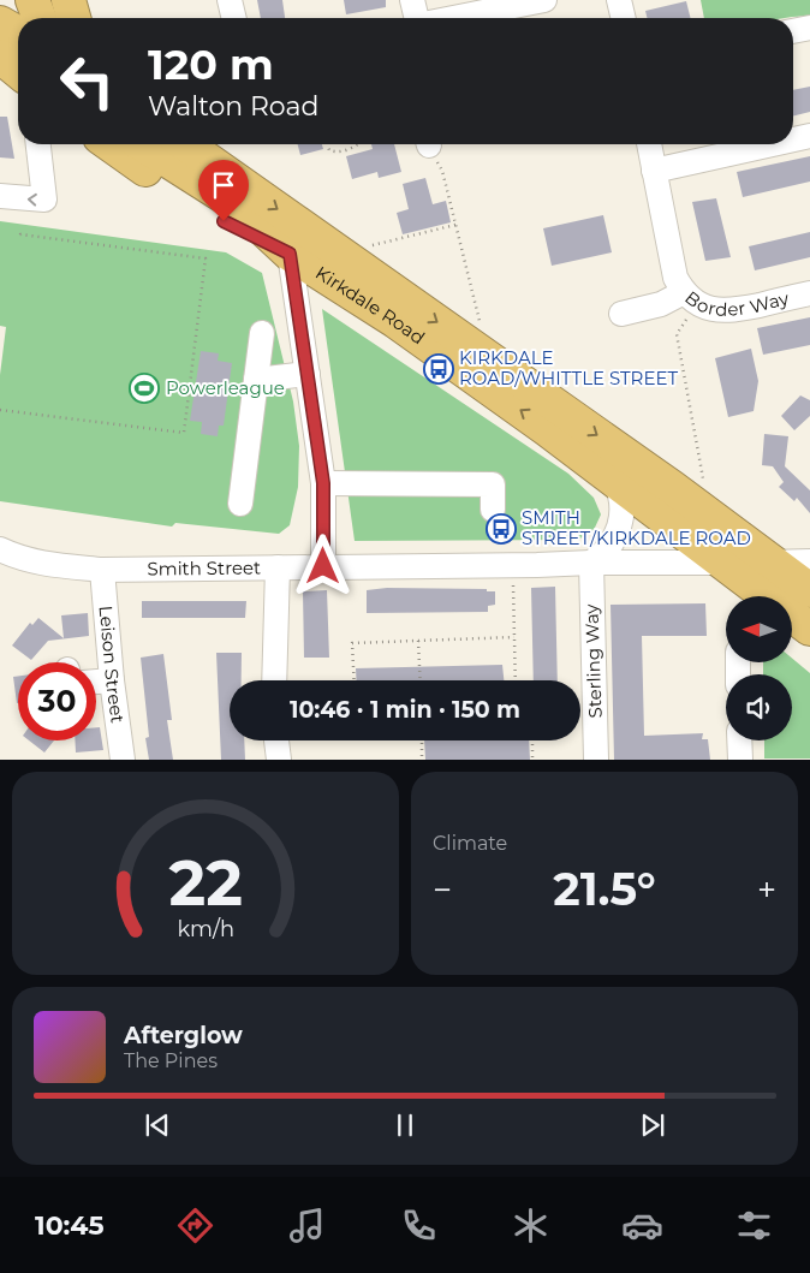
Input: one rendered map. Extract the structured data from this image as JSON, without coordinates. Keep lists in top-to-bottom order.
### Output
{
  "streets": {
    "highway": ["Kirkdale Road"],
    "street": [
      "Border Way",
      "Smith Street",
      "Sterling Way",
      "Leison Street"
    ]
  },
  "crossings": [
    ["Kirkdale Road", "Smith Street"],
    ["Smith Street", "Sterling Way"],
    ["Smith Street", "Leison Street"]
  ],
  "places": {
    "bus stop": ["KIRKDALE ROAD/WHITTLE STREET", "SMITH STREET/KIRKDALE ROAD"],
    "sports": ["Powerleague"]
  },
  "north": "left",
  "page": {
    "turn": ["120 m", "Walton Road"],
    "limit": "30",
    "trip": "10:46 · 1 min · 150 m",
    "tile": "Climate",
    "heat": ["−", "21.5°", "+"],
    "song": ["Afterglow", "The Pines"],
    "tabs": "10:45",
    "gauge": ["22", "km/h"]
  }
}
